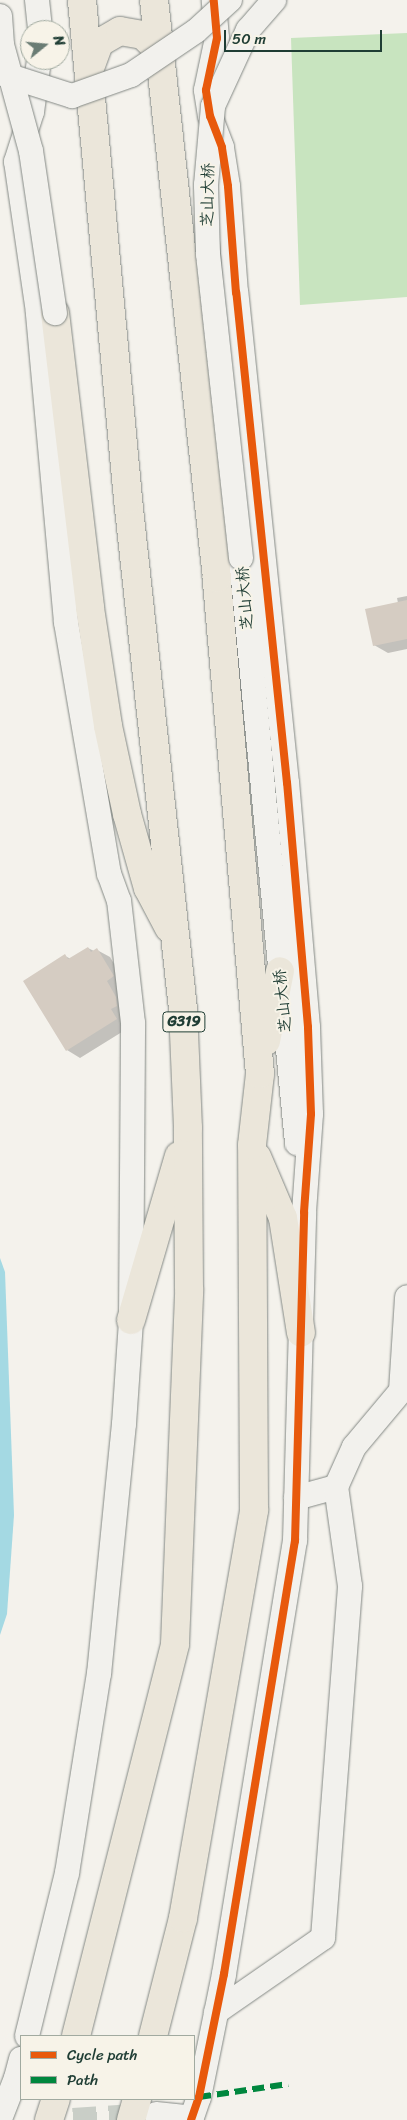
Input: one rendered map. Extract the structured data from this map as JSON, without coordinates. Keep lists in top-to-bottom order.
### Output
{
  "streets": {
    "highway": ["G319"],
    "street": ["芝山大桥"]
  },
  "legend": ["Cycle path", "Path"],
  "scale_bar": "50 m",
  "north": "right"
}
